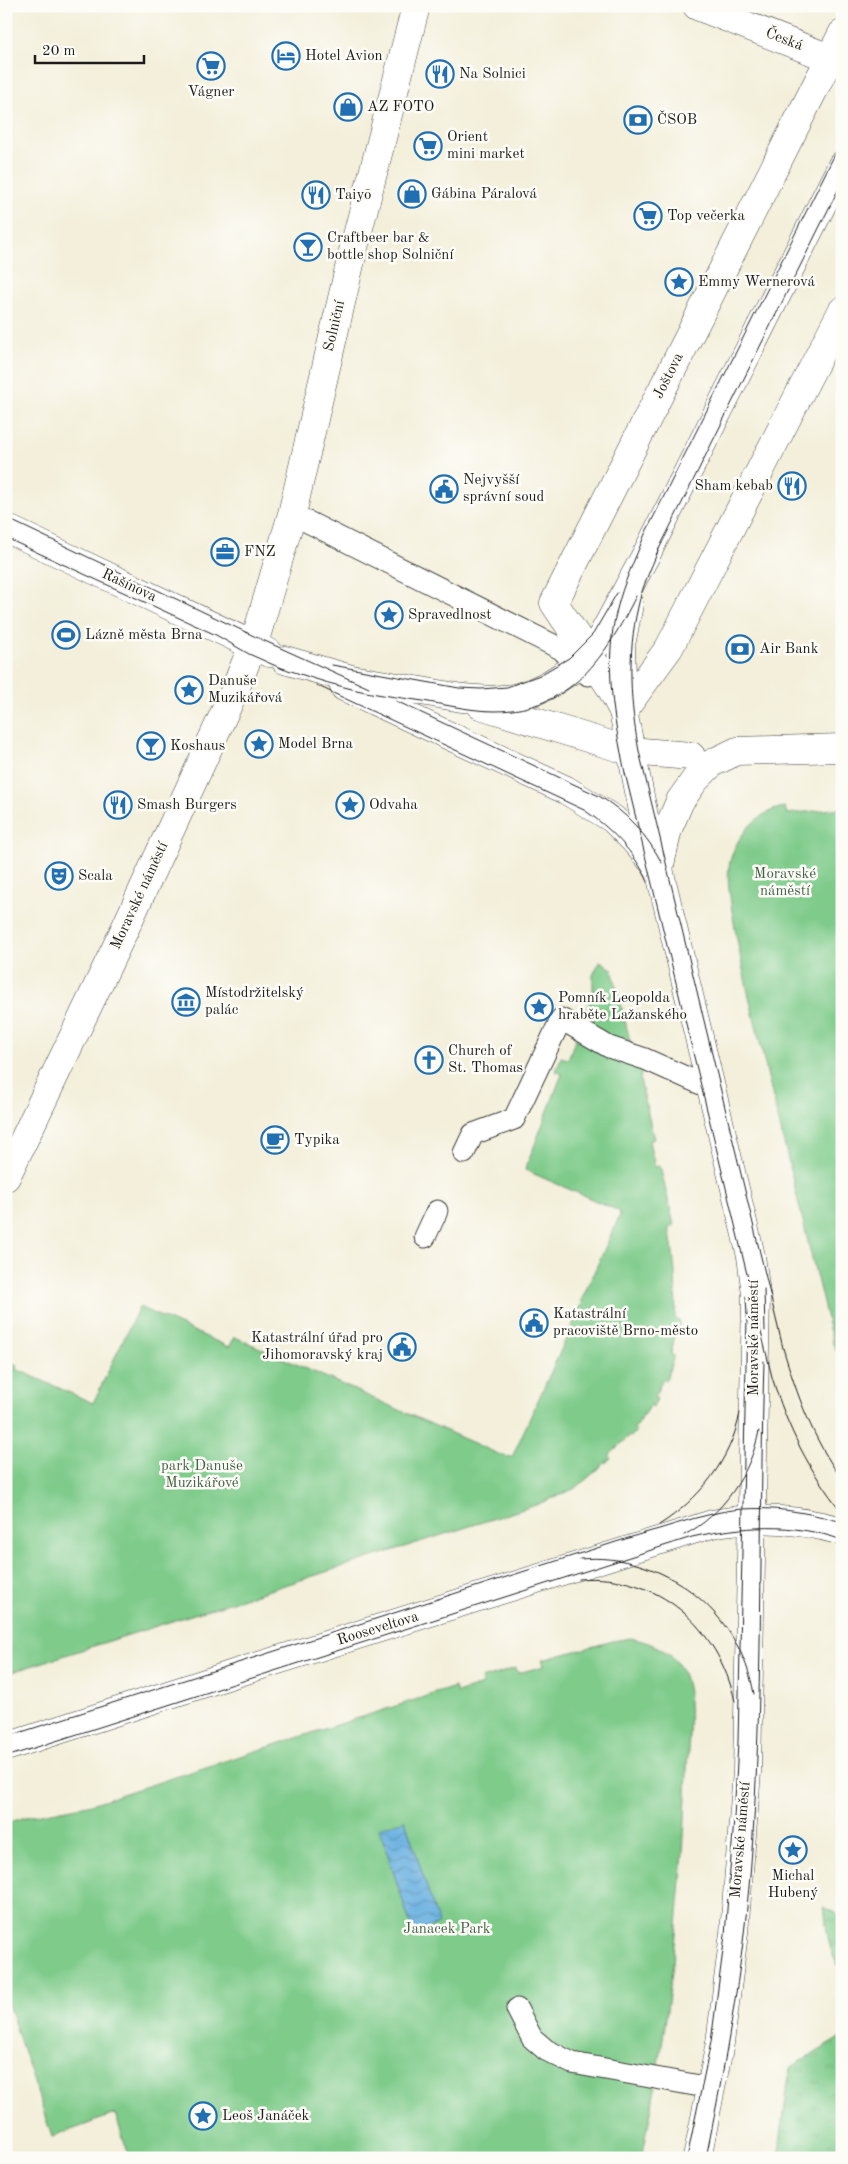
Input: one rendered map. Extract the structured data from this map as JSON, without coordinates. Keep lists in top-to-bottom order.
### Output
{
  "streets": {
    "street": [
      "Česká",
      "Solniční",
      "Joštova",
      "Rašínova",
      "Moravské náměstí",
      "Rooseveltova"
    ]
  },
  "crossings": [
    ["Česká", "Joštova"],
    ["Solniční", "Rašínova"],
    ["Solniční", "Moravské náměstí"],
    ["Joštova", "Moravské náměstí"],
    ["Rašínova", "Moravské náměstí"],
    ["Moravské náměstí", "Rooseveltova"]
  ],
  "parks": ["Moravské náměstí", "park Danuše Muzikářové", "Janacek Park"],
  "places": {
    "hotel": ["Hotel Avion"],
    "supermarket": ["Vágner", "Orient mini market", "Top večerka"],
    "restaurant": [
      "Na Solnici",
      "Taiyō",
      "Sham kebab",
      "Smash Burgers"
    ],
    "shop": ["AZ FOTO", "Gábina Páralová"],
    "bank": ["ČSOB", "Air Bank"],
    "bar": ["Craftbeer bar & bottle shop Solniční", "Koshaus"],
    "place": [
      "Emmy Wernerová",
      "Spravedlnost",
      "Danuše Muzikářová",
      "Model Brna",
      "Odvaha",
      "Pomník Leopolda hraběte Lažanského",
      "Michal Hubený",
      "Leoš Janáček"
    ],
    "public building": ["Nejvyšší správní soud", "Katastrální pracoviště Brno-město", "Katastrální úřad pro Jihomoravský kraj"],
    "office": ["FNZ"],
    "sports": ["Lázně města Brna"],
    "theatre": ["Scala"],
    "museum": ["Místodržitelský palác"],
    "church": ["Church of St. Thomas"],
    "cafe": ["Typika"]
  },
  "scale_bar": "20 m"
}
